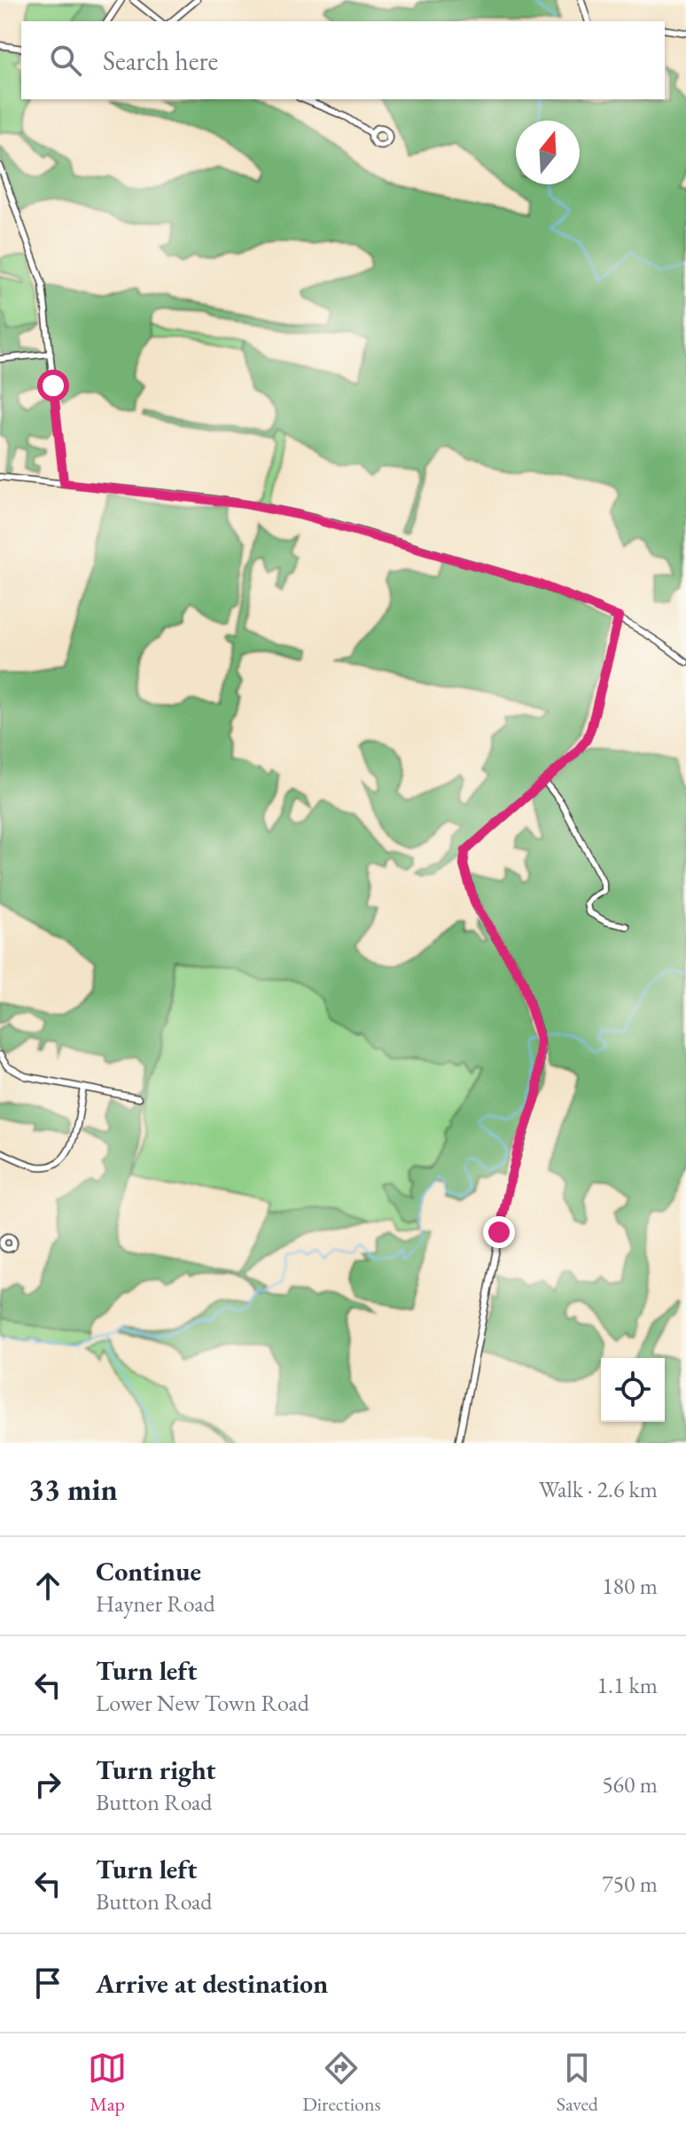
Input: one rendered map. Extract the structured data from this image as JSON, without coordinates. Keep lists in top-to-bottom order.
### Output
{
  "north": "top",
  "page": {
    "search": "Search here",
    "heading": ["33 min", "Walk · 2.6 km"],
    "list": [
      ["Continue", "Hayner Road", "180 m"],
      ["Turn left", "Lower New Town Road", "1.1 km"],
      ["Turn right", "Button Road", "560 m"],
      ["Turn left", "Button Road", "750 m"],
      "Arrive at destination"
    ],
    "nav": ["Map", "Directions", "Saved"]
  }
}
